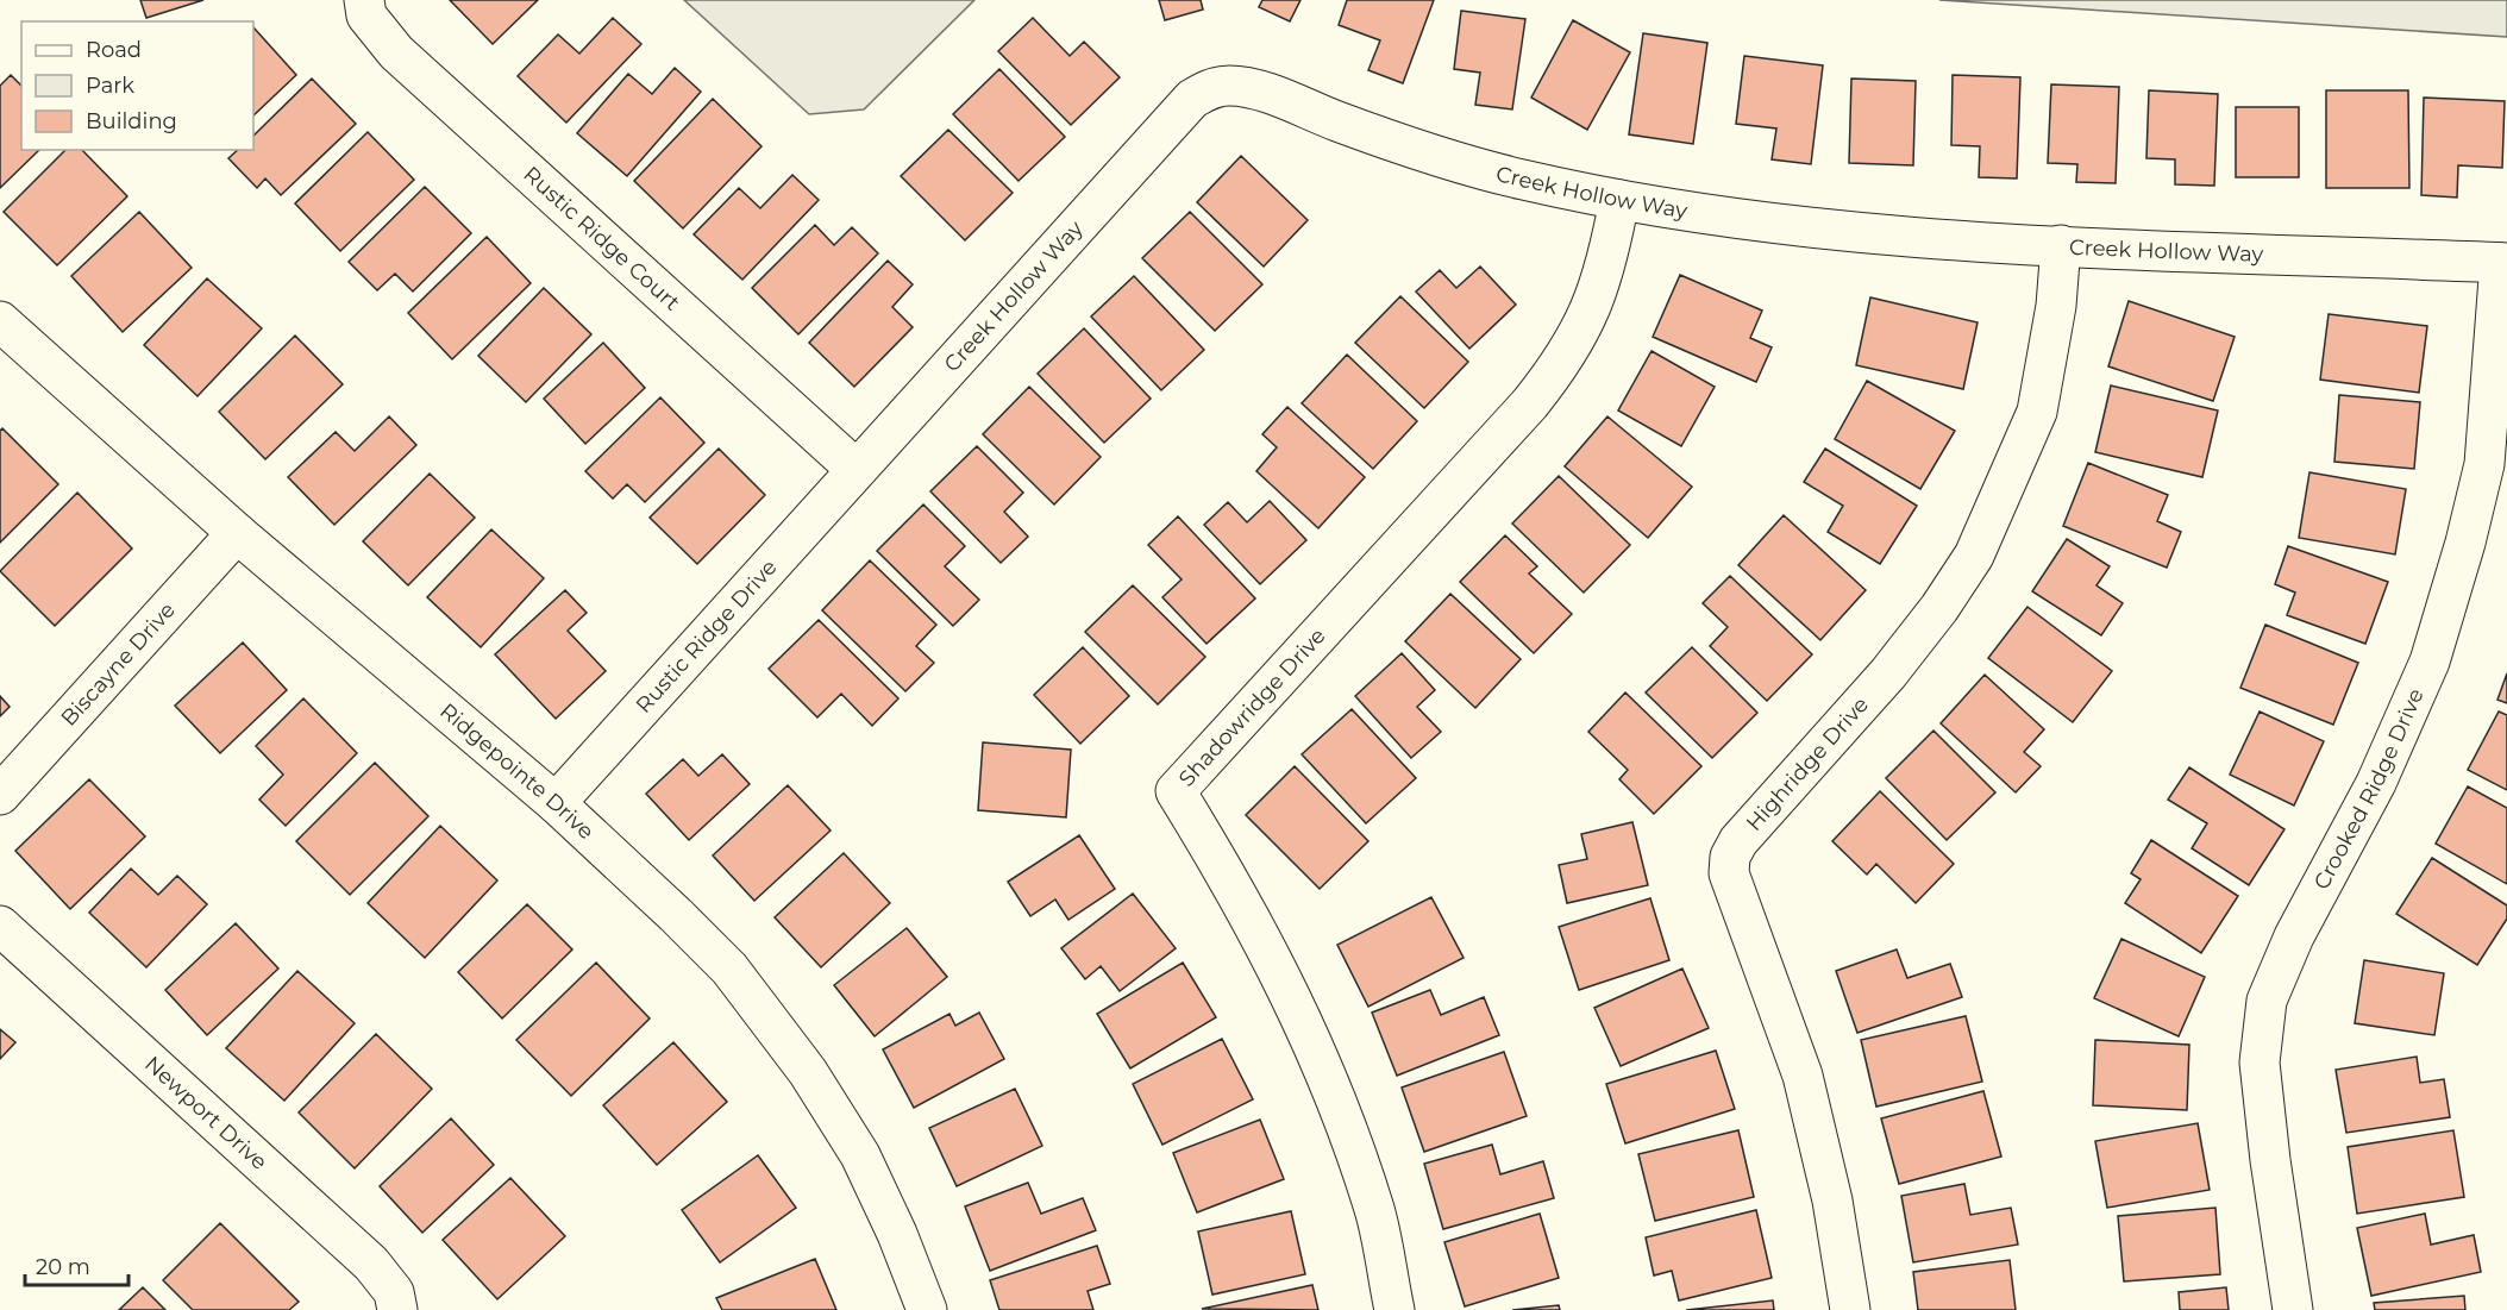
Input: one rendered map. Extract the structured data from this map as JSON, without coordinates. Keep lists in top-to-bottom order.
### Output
{
  "streets": {
    "street": [
      "Creek Hollow Way",
      "Rustic Ridge Court",
      "Rustic Ridge Drive",
      "Biscayne Drive",
      "Shadowridge Drive",
      "Highridge Drive",
      "Ridgepointe Drive",
      "Crooked Ridge Drive",
      "Newport Drive"
    ]
  },
  "crossings": [
    ["Creek Hollow Way", "Rustic Ridge Court"],
    ["Creek Hollow Way", "Rustic Ridge Drive"],
    ["Creek Hollow Way", "Shadowridge Drive"],
    ["Creek Hollow Way", "Highridge Drive"],
    ["Creek Hollow Way", "Crooked Ridge Drive"],
    ["Rustic Ridge Court", "Rustic Ridge Drive"],
    ["Rustic Ridge Drive", "Ridgepointe Drive"],
    ["Biscayne Drive", "Ridgepointe Drive"]
  ],
  "legend": ["Road", "Park", "Building"],
  "scale_bar": "20 m"
}
